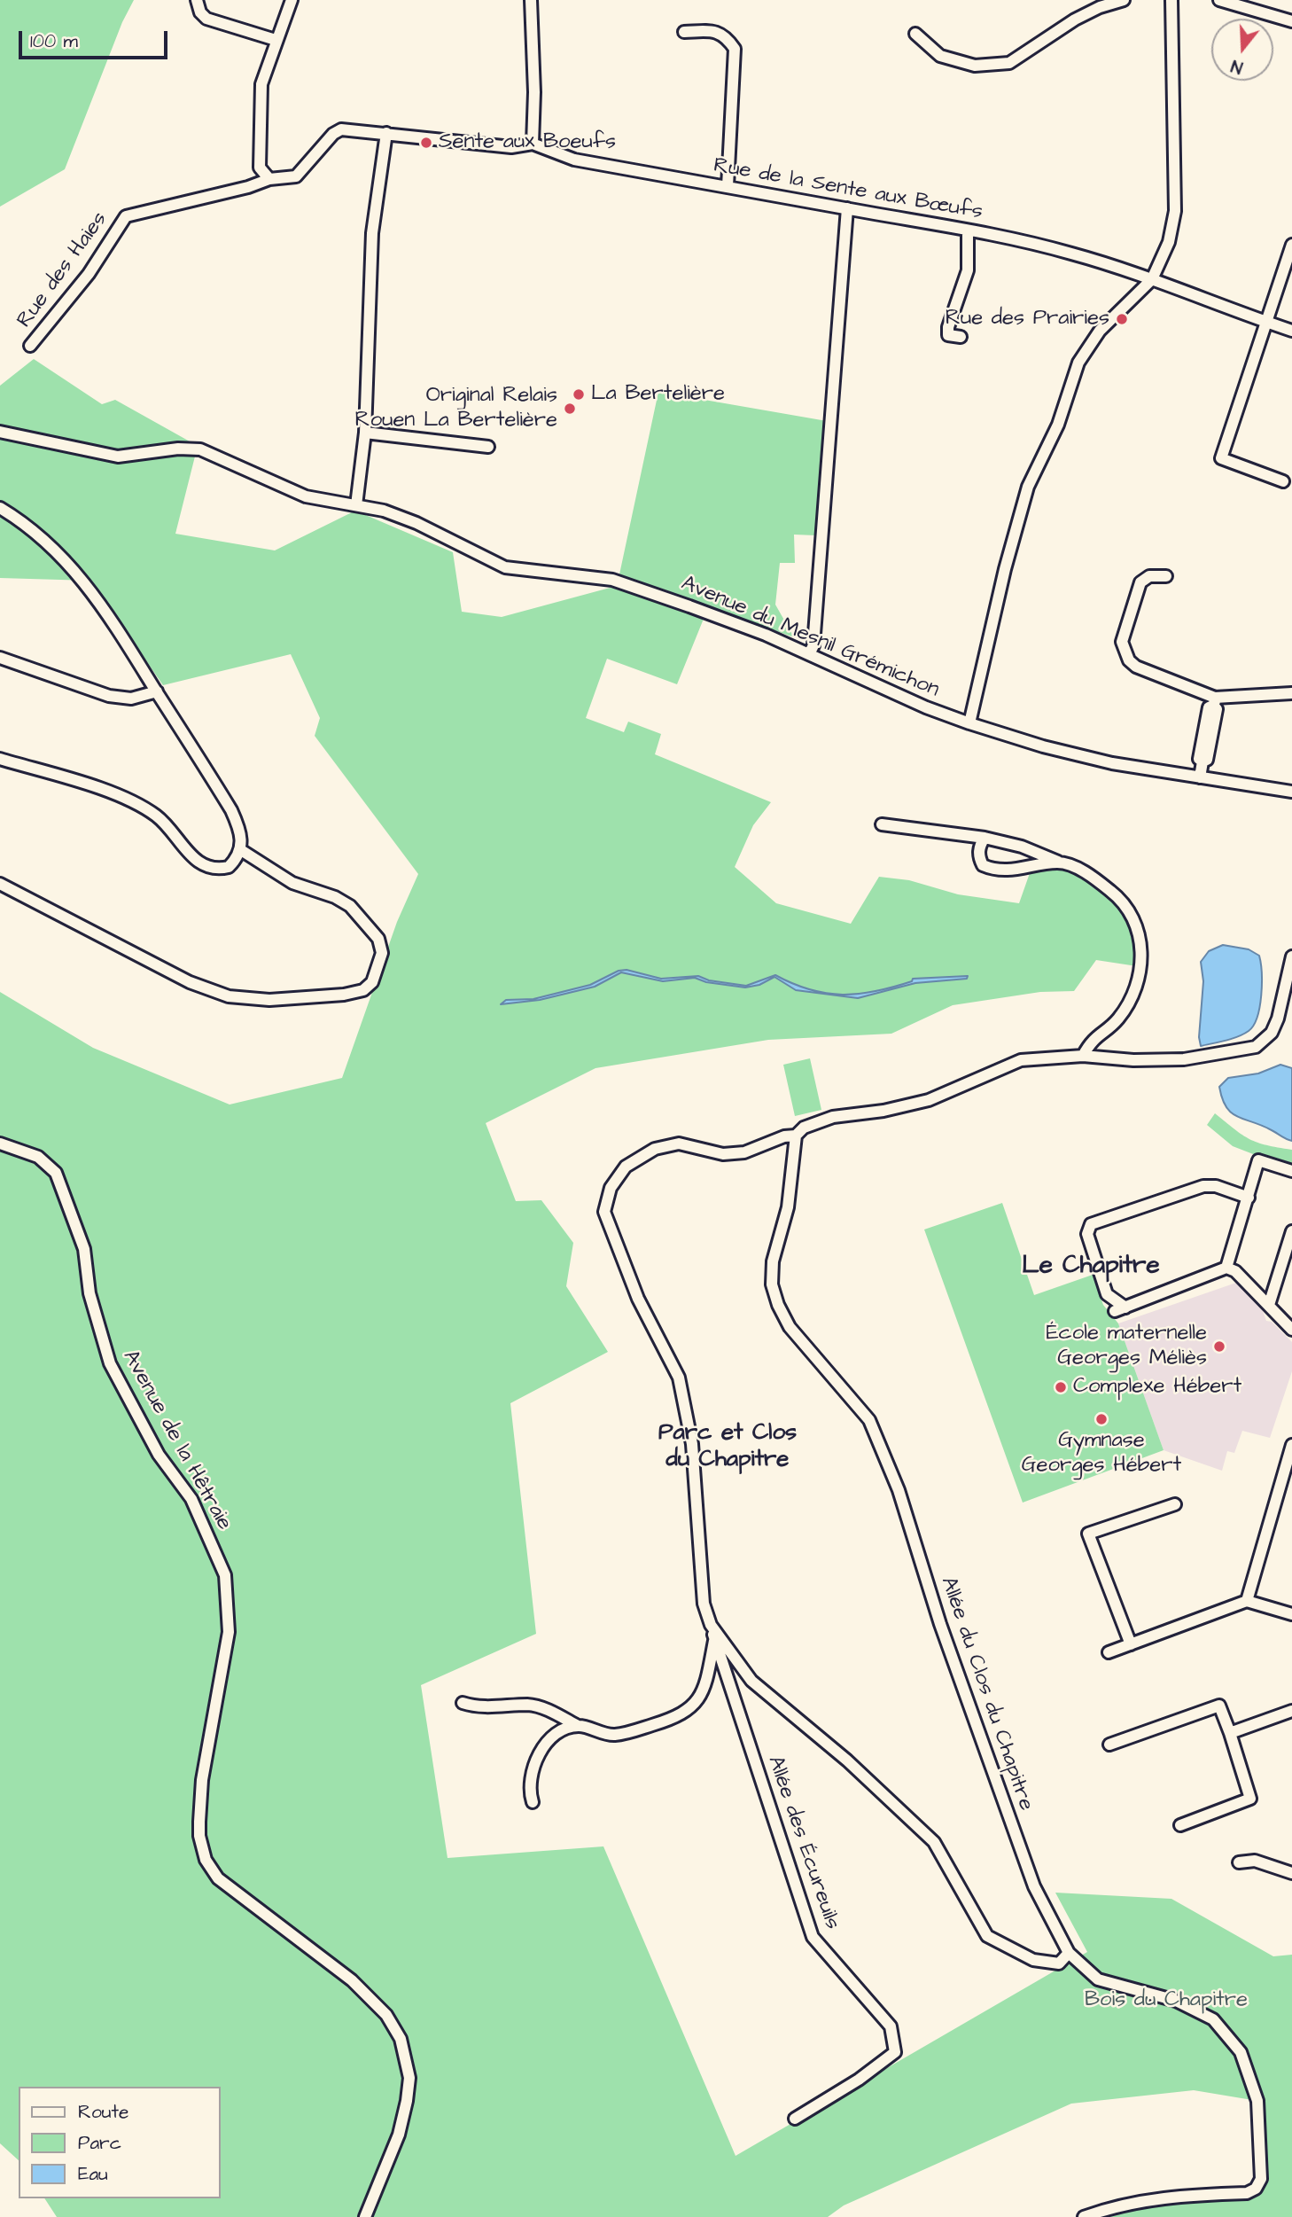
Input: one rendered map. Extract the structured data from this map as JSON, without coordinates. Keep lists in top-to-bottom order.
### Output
{
  "streets": {
    "street": [
      "Rue de la Sente aux Bœufs",
      "Rue des Haies",
      "Avenue du Mesnil Grémichon",
      "Avenue de la Hêtraie",
      "Allée du Clos du Chapitre",
      "Allée des Écureuils"
    ]
  },
  "crossings": [
    ["Rue de la Sente aux Bœufs", "Rue des Haies"],
    ["Allée du Clos du Chapitre", "Allée des Écureuils"]
  ],
  "districts": ["Le Chapitre", "Parc et Clos du Chapitre"],
  "parks": ["Bois du Chapitre"],
  "places": [
    "Sente aux Boeufs",
    "Rue des Prairies",
    "La Bertelière",
    "Original Relais Rouen La Bertelière",
    "École maternelle Georges Méliès",
    "Complexe Hébert",
    "Gymnase Georges Hébert"
  ],
  "legend": ["Route", "Parc", "Eau"],
  "scale_bar": "100 m",
  "north": "bottom"
}
